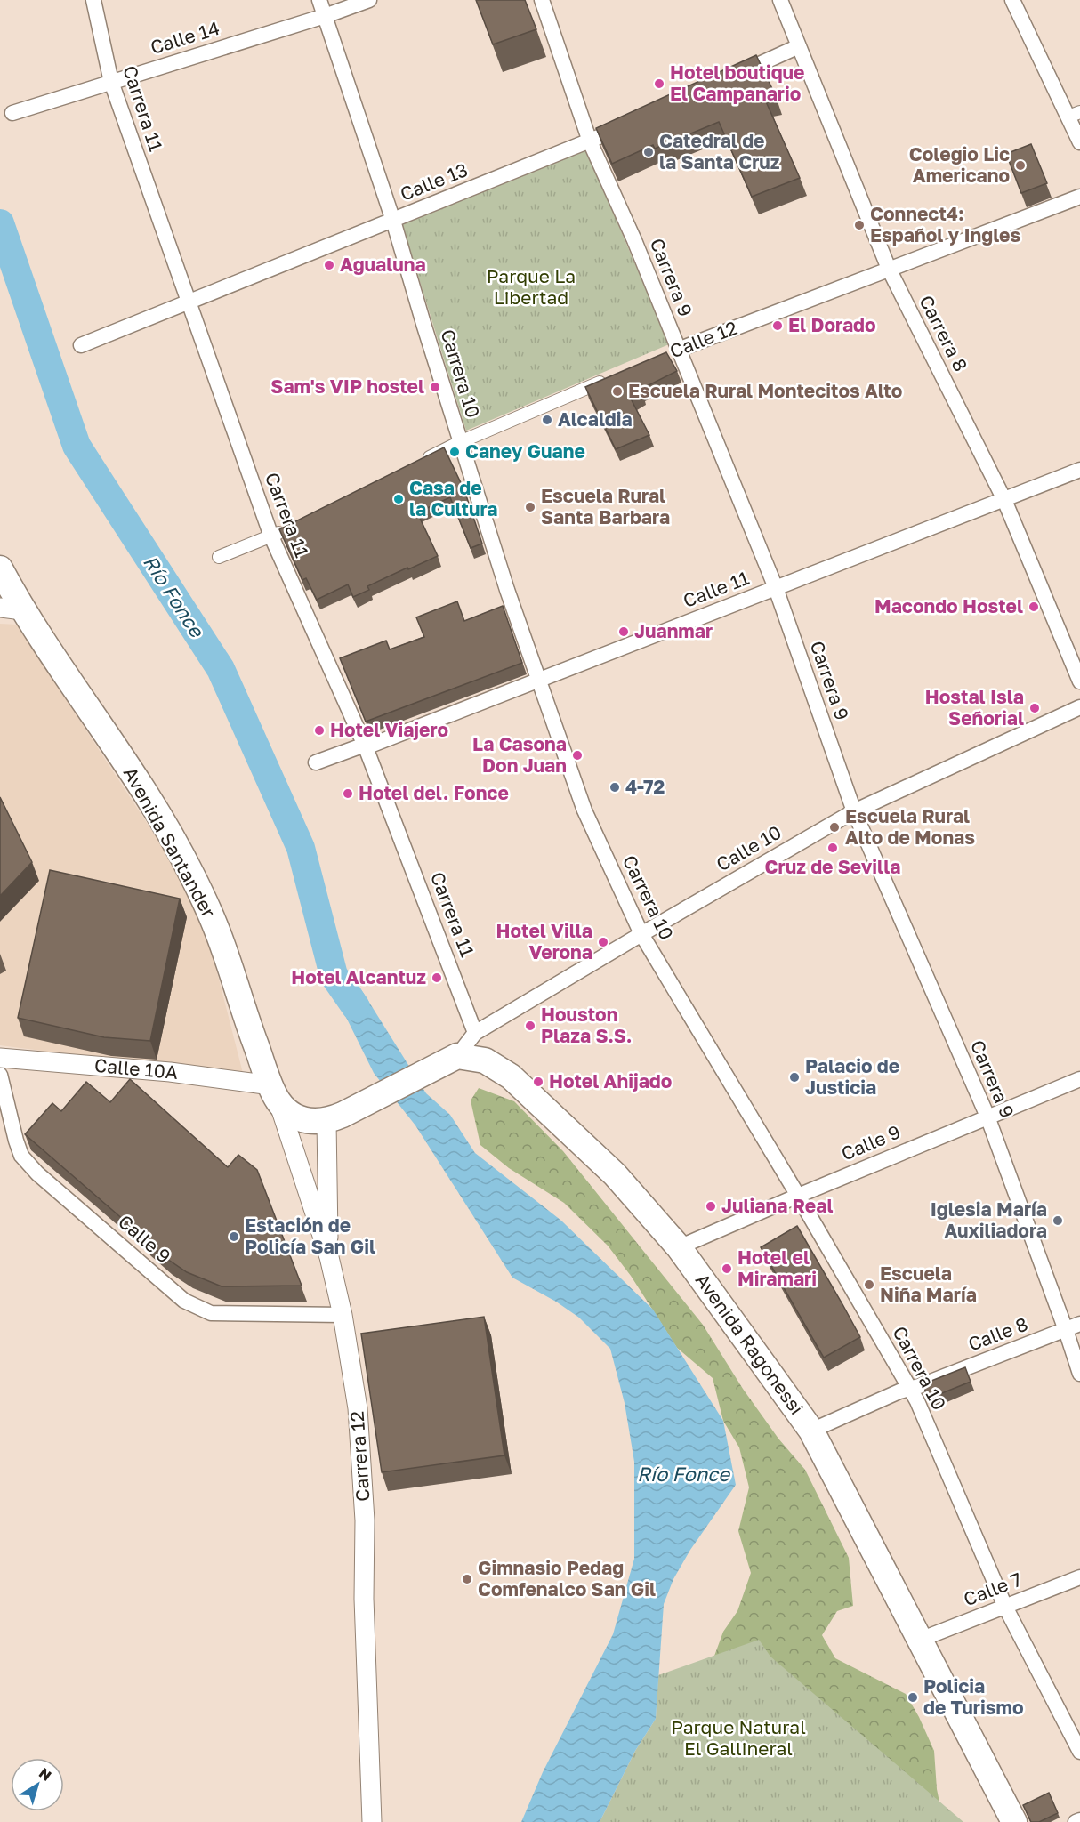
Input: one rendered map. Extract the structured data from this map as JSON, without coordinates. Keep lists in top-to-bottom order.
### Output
{
  "streets": {
    "highway": ["Avenida Santander", "Avenida Ragonessi"],
    "street": [
      "Calle 14",
      "Carrera 11",
      "Calle 13",
      "Carrera 9",
      "Carrera 8",
      "Calle 12",
      "Carrera 10",
      "Calle 11",
      "Calle 10",
      "Calle 10A",
      "Calle 9",
      "Calle 8",
      "Carrera 12",
      "Calle 7"
    ]
  },
  "crossings": [
    ["Calle 14", "Carrera 11"],
    ["Calle 14", "Carrera 10"],
    ["Carrera 11", "Calle 13"],
    ["Carrera 11", "Calle 11"],
    ["Carrera 11", "Calle 10"],
    ["Calle 13", "Carrera 9"],
    ["Calle 13", "Carrera 10"],
    ["Carrera 9", "Calle 12"],
    ["Carrera 9", "Calle 11"],
    ["Carrera 9", "Calle 10"],
    ["Carrera 9", "Calle 9"],
    ["Carrera 9", "Calle 8"],
    ["Carrera 8", "Calle 12"],
    ["Carrera 8", "Calle 11"],
    ["Carrera 10", "Calle 11"],
    ["Carrera 10", "Calle 10"],
    ["Carrera 10", "Calle 9"],
    ["Carrera 10", "Calle 8"],
    ["Carrera 10", "Calle 7"],
    ["Avenida Santander", "Calle 10A"],
    ["Avenida Santander", "Carrera 12"],
    ["Calle 10", "Avenida Ragonessi"],
    ["Calle 10A", "Carrera 12"],
    ["Calle 9", "Avenida Ragonessi"],
    ["Calle 9", "Carrera 12"],
    ["Calle 8", "Avenida Ragonessi"],
    ["Avenida Ragonessi", "Calle 7"]
  ],
  "water": ["Río Fonce"],
  "parks": ["Parque La Libertad", "Parque Natural El Gallineral"],
  "places": [
    "Hotel boutique El Campanario",
    "Catedral de la Santa Cruz",
    "Colegio Lic Americano",
    "Connect4: Español y Ingles",
    "Agualuna",
    "El Dorado",
    "Sam's VIP hostel",
    "Escuela Rural Montecitos Alto",
    "Alcaldia",
    "Caney Guane",
    "Casa de la Cultura",
    "Escuela Rural Santa Barbara",
    "Macondo Hostel",
    "Juanmar",
    "Hostal Isla Señorial",
    "Hotel Viajero",
    "La Casona Don Juan",
    "4-72",
    "Hotel del. Fonce",
    "Escuela Rural Alto de Monas",
    "Cruz de Sevilla",
    "Hotel Villa Verona",
    "Hotel Alcantuz",
    "Houston Plaza S.S.",
    "Palacio de Justicia",
    "Hotel Ahijado",
    "Juliana Real",
    "Iglesia María Auxiliadora",
    "Estación de Policía San Gil",
    "Hotel el Miramari",
    "Escuela Niña María",
    "Gimnasio Pedag Comfenalco San Gil",
    "Policia de Turismo"
  ],
  "north": "top right"
}
